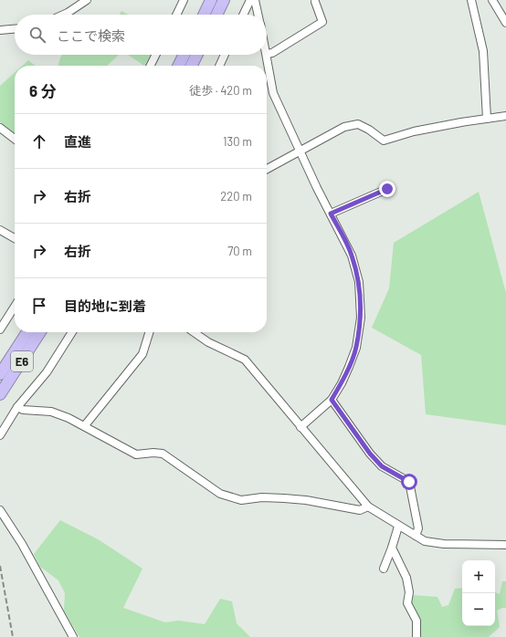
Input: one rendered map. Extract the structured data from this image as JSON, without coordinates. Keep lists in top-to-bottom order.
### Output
{
  "streets": {
    "highway": ["E6"]
  },
  "page": {
    "search": "ここで検索",
    "heading": ["6 分", "徒歩 · 420 m"],
    "list": [
      ["直進", "130 m"],
      ["右折", "220 m"],
      ["右折", "70 m"],
      "目的地に到着"
    ],
    "map_buttons": ["+", "−"]
  }
}
